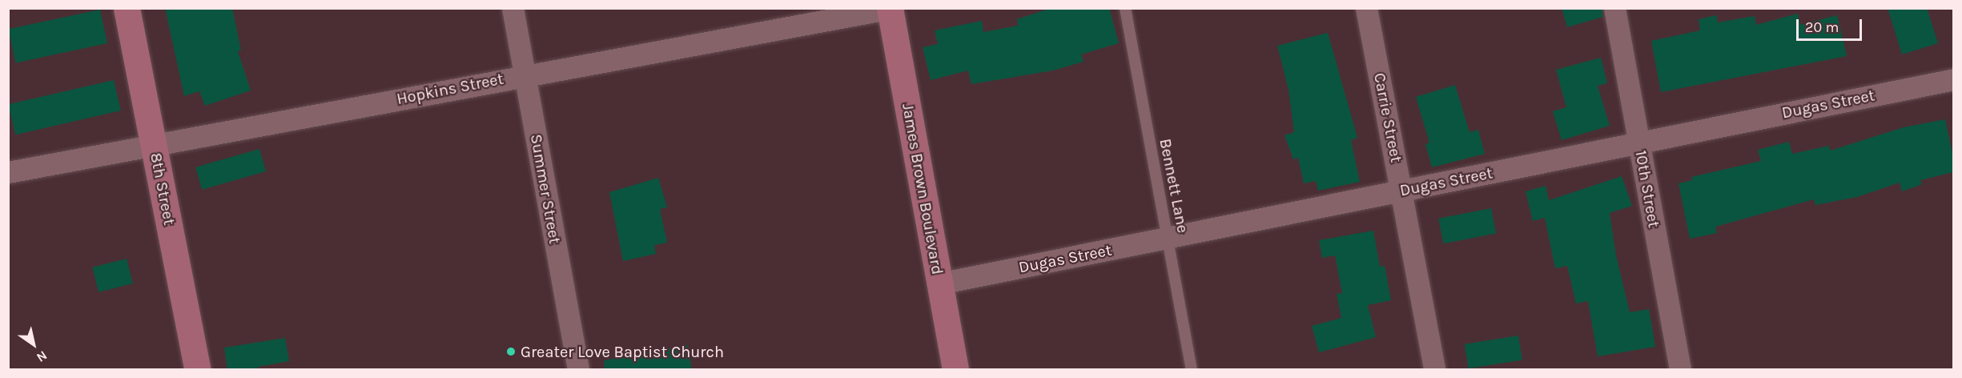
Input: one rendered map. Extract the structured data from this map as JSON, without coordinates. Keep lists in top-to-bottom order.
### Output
{
  "streets": {
    "street": [
      "Hopkins Street",
      "Dugas Street",
      "Carrie Street",
      "8th Street",
      "Summer Street",
      "James Brown Boulevard",
      "10th Street"
    ],
    "lane": ["Bennett Lane"]
  },
  "crossings": [
    ["Hopkins Street", "8th Street"],
    ["Hopkins Street", "Summer Street"],
    ["Hopkins Street", "James Brown Boulevard"],
    ["Dugas Street", "Carrie Street"],
    ["Dugas Street", "Bennett Lane"],
    ["Dugas Street", "James Brown Boulevard"],
    ["Dugas Street", "10th Street"]
  ],
  "places": ["Greater Love Baptist Church"],
  "scale_bar": "20 m",
  "north": "bottom right"
}
